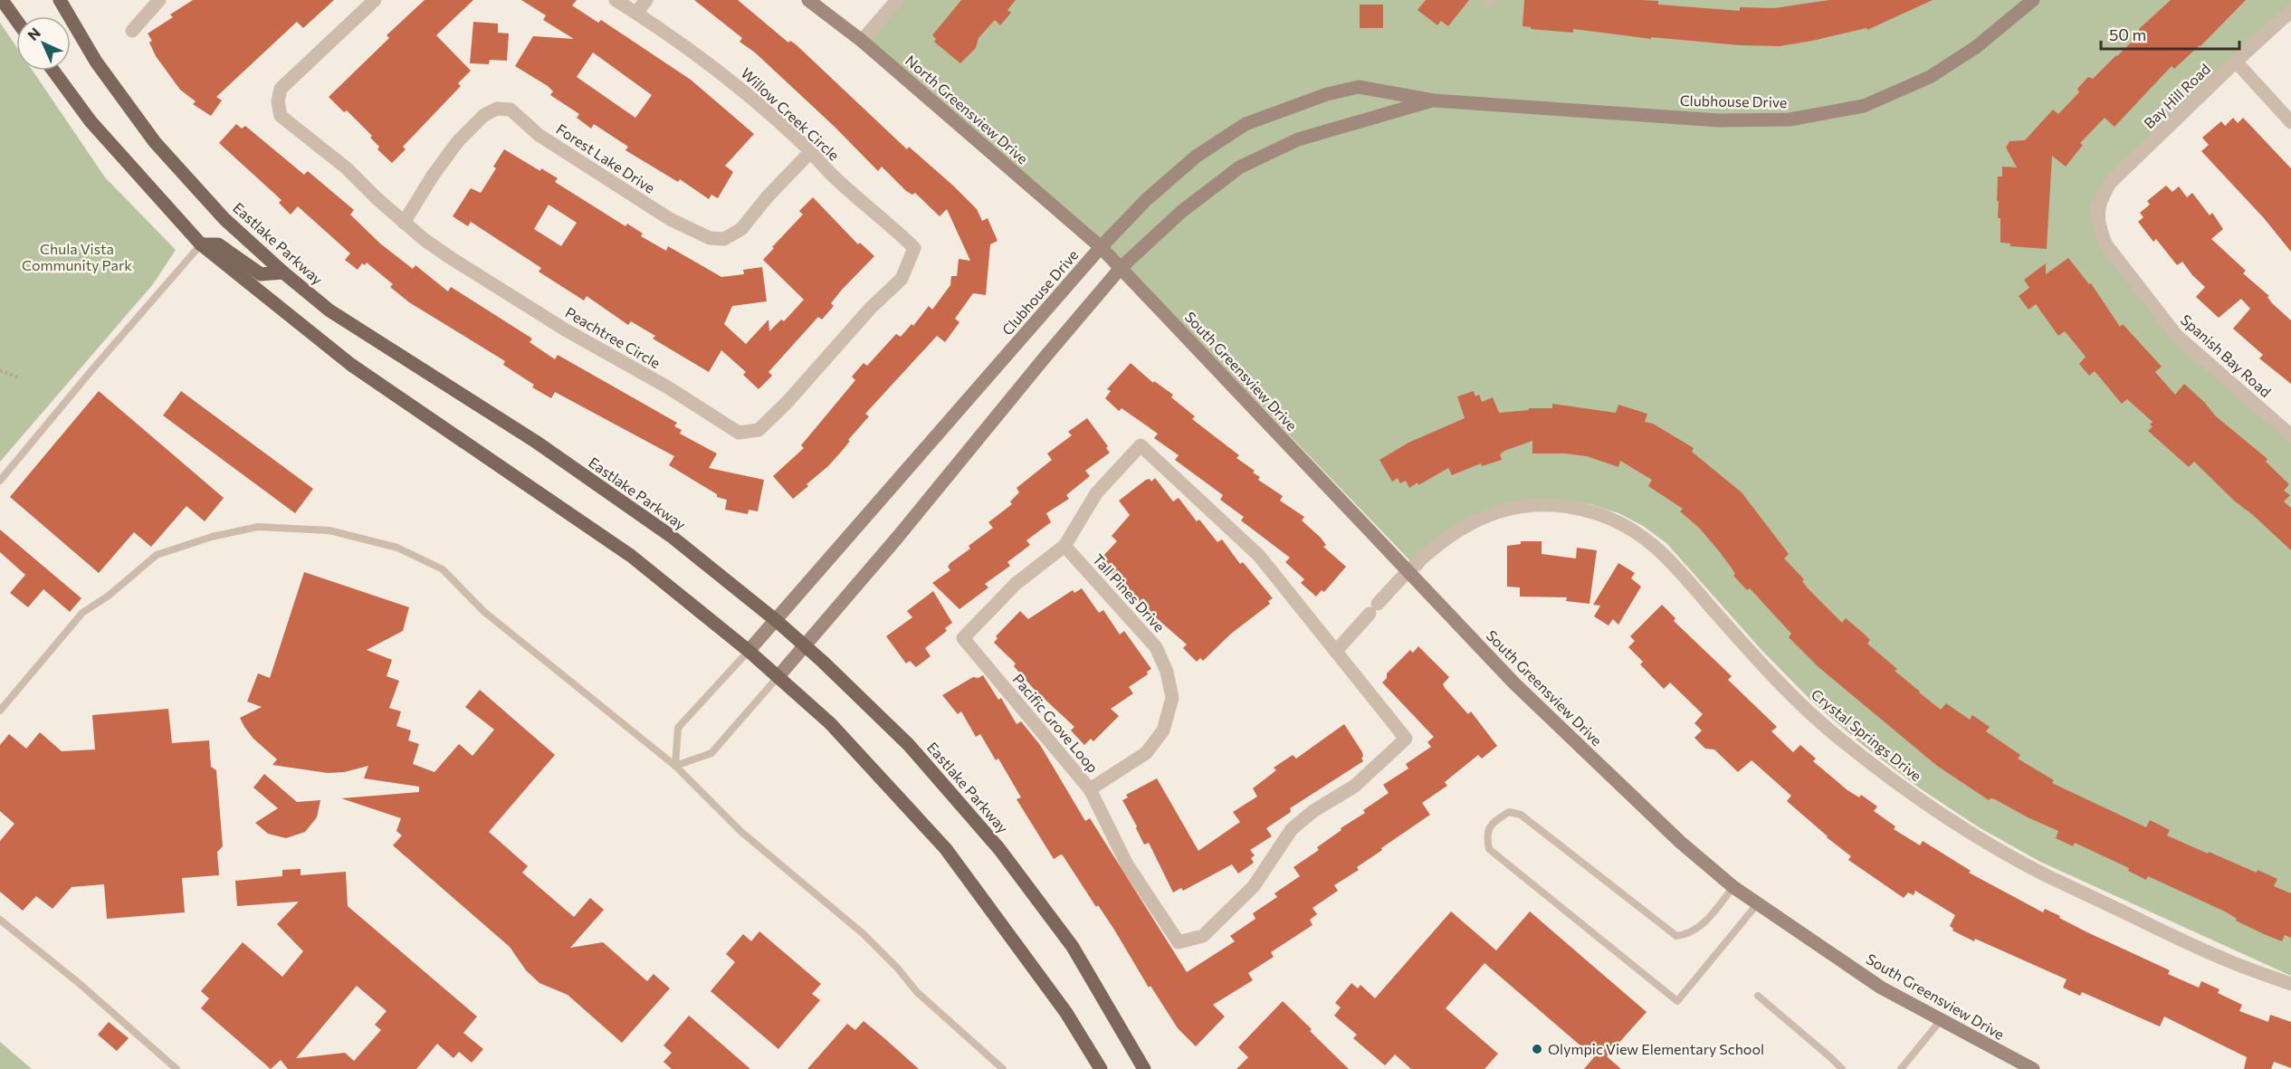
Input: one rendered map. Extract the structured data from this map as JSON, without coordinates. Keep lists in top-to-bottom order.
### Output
{
  "streets": {
    "main road": ["Eastlake Parkway"],
    "street": [
      "Bay Hill Road",
      "Clubhouse Drive",
      "North Greensview Drive",
      "Willow Creek Circle",
      "Forest Lake Drive",
      "Peachtree Circle",
      "Spanish Bay Road",
      "South Greensview Drive",
      "Tall Pines Drive",
      "Pacific Grove Loop",
      "Crystal Springs Drive"
    ]
  },
  "crossings": [
    ["Bay Hill Road", "Spanish Bay Road"],
    ["Clubhouse Drive", "North Greensview Drive"],
    ["Clubhouse Drive", "Eastlake Parkway"],
    ["Clubhouse Drive", "South Greensview Drive"],
    ["North Greensview Drive", "South Greensview Drive"],
    ["Willow Creek Circle", "Forest Lake Drive"],
    ["Willow Creek Circle", "Peachtree Circle"],
    ["Forest Lake Drive", "Peachtree Circle"],
    ["South Greensview Drive", "Crystal Springs Drive"],
    ["Tall Pines Drive", "Pacific Grove Loop"]
  ],
  "parks": ["Chula Vista Community Park"],
  "places": ["Olympic View Elementary School"],
  "scale_bar": "50 m",
  "north": "top left"
}
